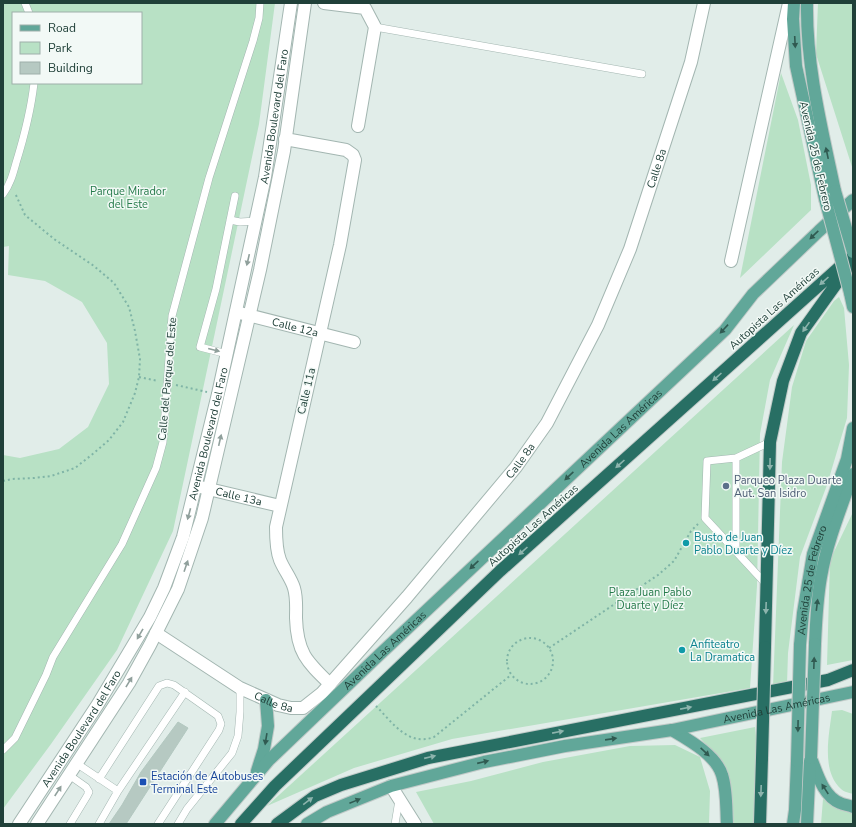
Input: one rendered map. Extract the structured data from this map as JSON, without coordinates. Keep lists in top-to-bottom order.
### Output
{
  "streets": {
    "highway": ["Autopista Las Américas"],
    "main road": ["Avenida 25 de Febrero", "Avenida Las Américas"],
    "street": [
      "Avenida Boulevard del Faro",
      "Calle 8a",
      "Calle 12a",
      "Calle 11a",
      "Calle 13a"
    ],
    "lane": ["Calle del Parque del Este"]
  },
  "crossings": [
    ["Avenida Boulevard del Faro", "Calle 8a"],
    ["Avenida Boulevard del Faro", "Calle 12a"],
    ["Avenida Boulevard del Faro", "Calle 11a"],
    ["Avenida Boulevard del Faro", "Calle 13a"],
    ["Calle 8a", "Calle 11a"],
    ["Calle 12a", "Calle 11a"],
    ["Calle 11a", "Calle 13a"]
  ],
  "parks": ["Parque Mirador del Este", "Plaza Juan Pablo Duarte y Díez"],
  "places": {
    "other": ["Parqueo Plaza Duarte Aut. San Isidro", "Busto de Juan Pablo Duarte y Díez", "Anfiteatro La Dramatica"],
    "transit": ["Estación de Autobuses Terminal Este"]
  },
  "legend": ["Road", "Park", "Building"]
}
